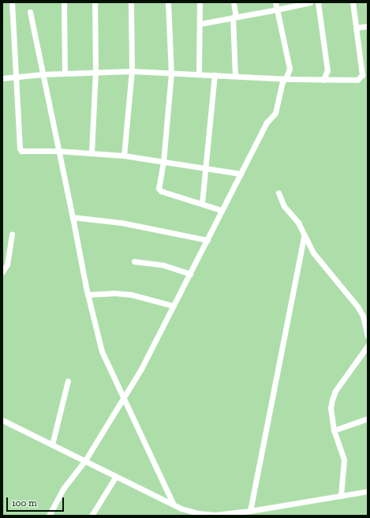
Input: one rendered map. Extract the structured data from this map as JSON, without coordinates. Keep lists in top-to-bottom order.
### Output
{
  "scale_bar": "100 m"
}
